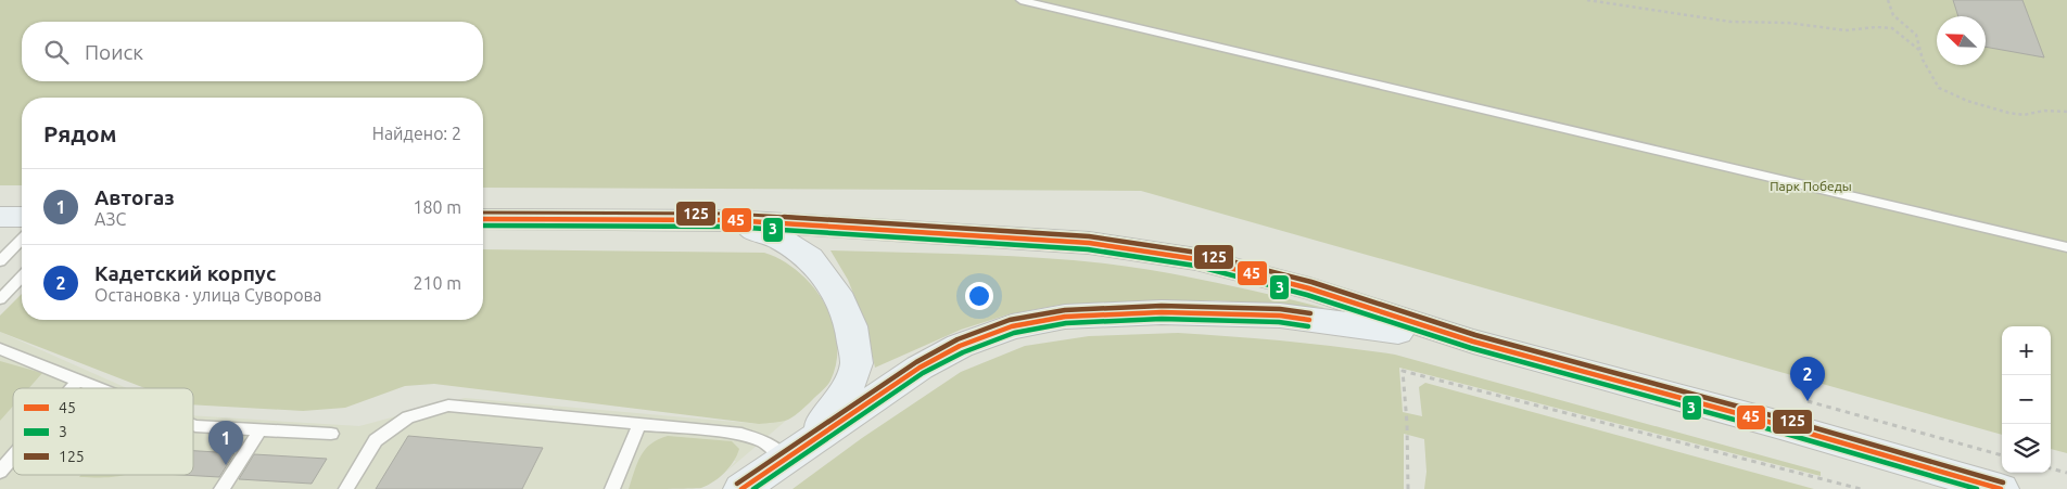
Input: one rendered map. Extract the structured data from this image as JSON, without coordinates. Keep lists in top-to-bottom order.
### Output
{
  "parks": ["Парк Победы"],
  "lines": ["transit line 125", "transit line 45", "transit line 3"],
  "legend": ["45", "3", "125"],
  "north": "top left",
  "page": {
    "search": "Поиск",
    "heading": ["Рядом", "Найдено: 2"],
    "list": [
      {
        "mark": "1",
        "name": "Автогаз",
        "note": "АЗС",
        "value": "180 m"
      },
      {
        "mark": "2",
        "name": "Кадетский корпус",
        "note": "Остановка · улица Суворова",
        "value": "210 m"
      }
    ],
    "map_buttons": ["+", "−"],
    "pins": ["2", "1"]
  }
}
